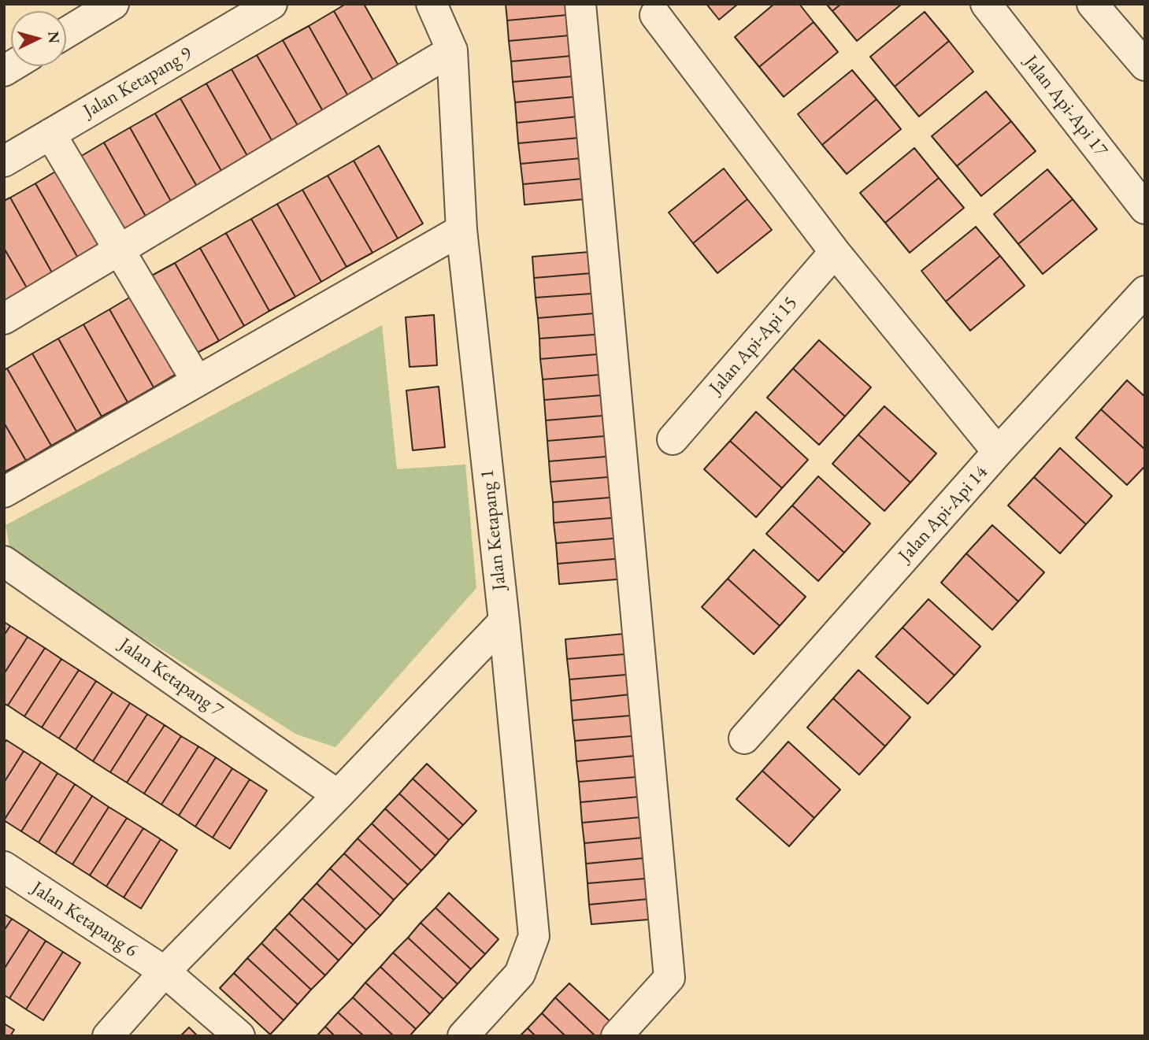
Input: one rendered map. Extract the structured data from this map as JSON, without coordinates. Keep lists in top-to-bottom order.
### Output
{
  "streets": {
    "street": [
      "Jalan Ketapang 9",
      "Jalan Api-Api 17",
      "Jalan Api-Api 15",
      "Jalan Api-Api 14",
      "Jalan Ketapang 1",
      "Jalan Ketapang 7",
      "Jalan Ketapang 6"
    ]
  },
  "north": "right"
}
